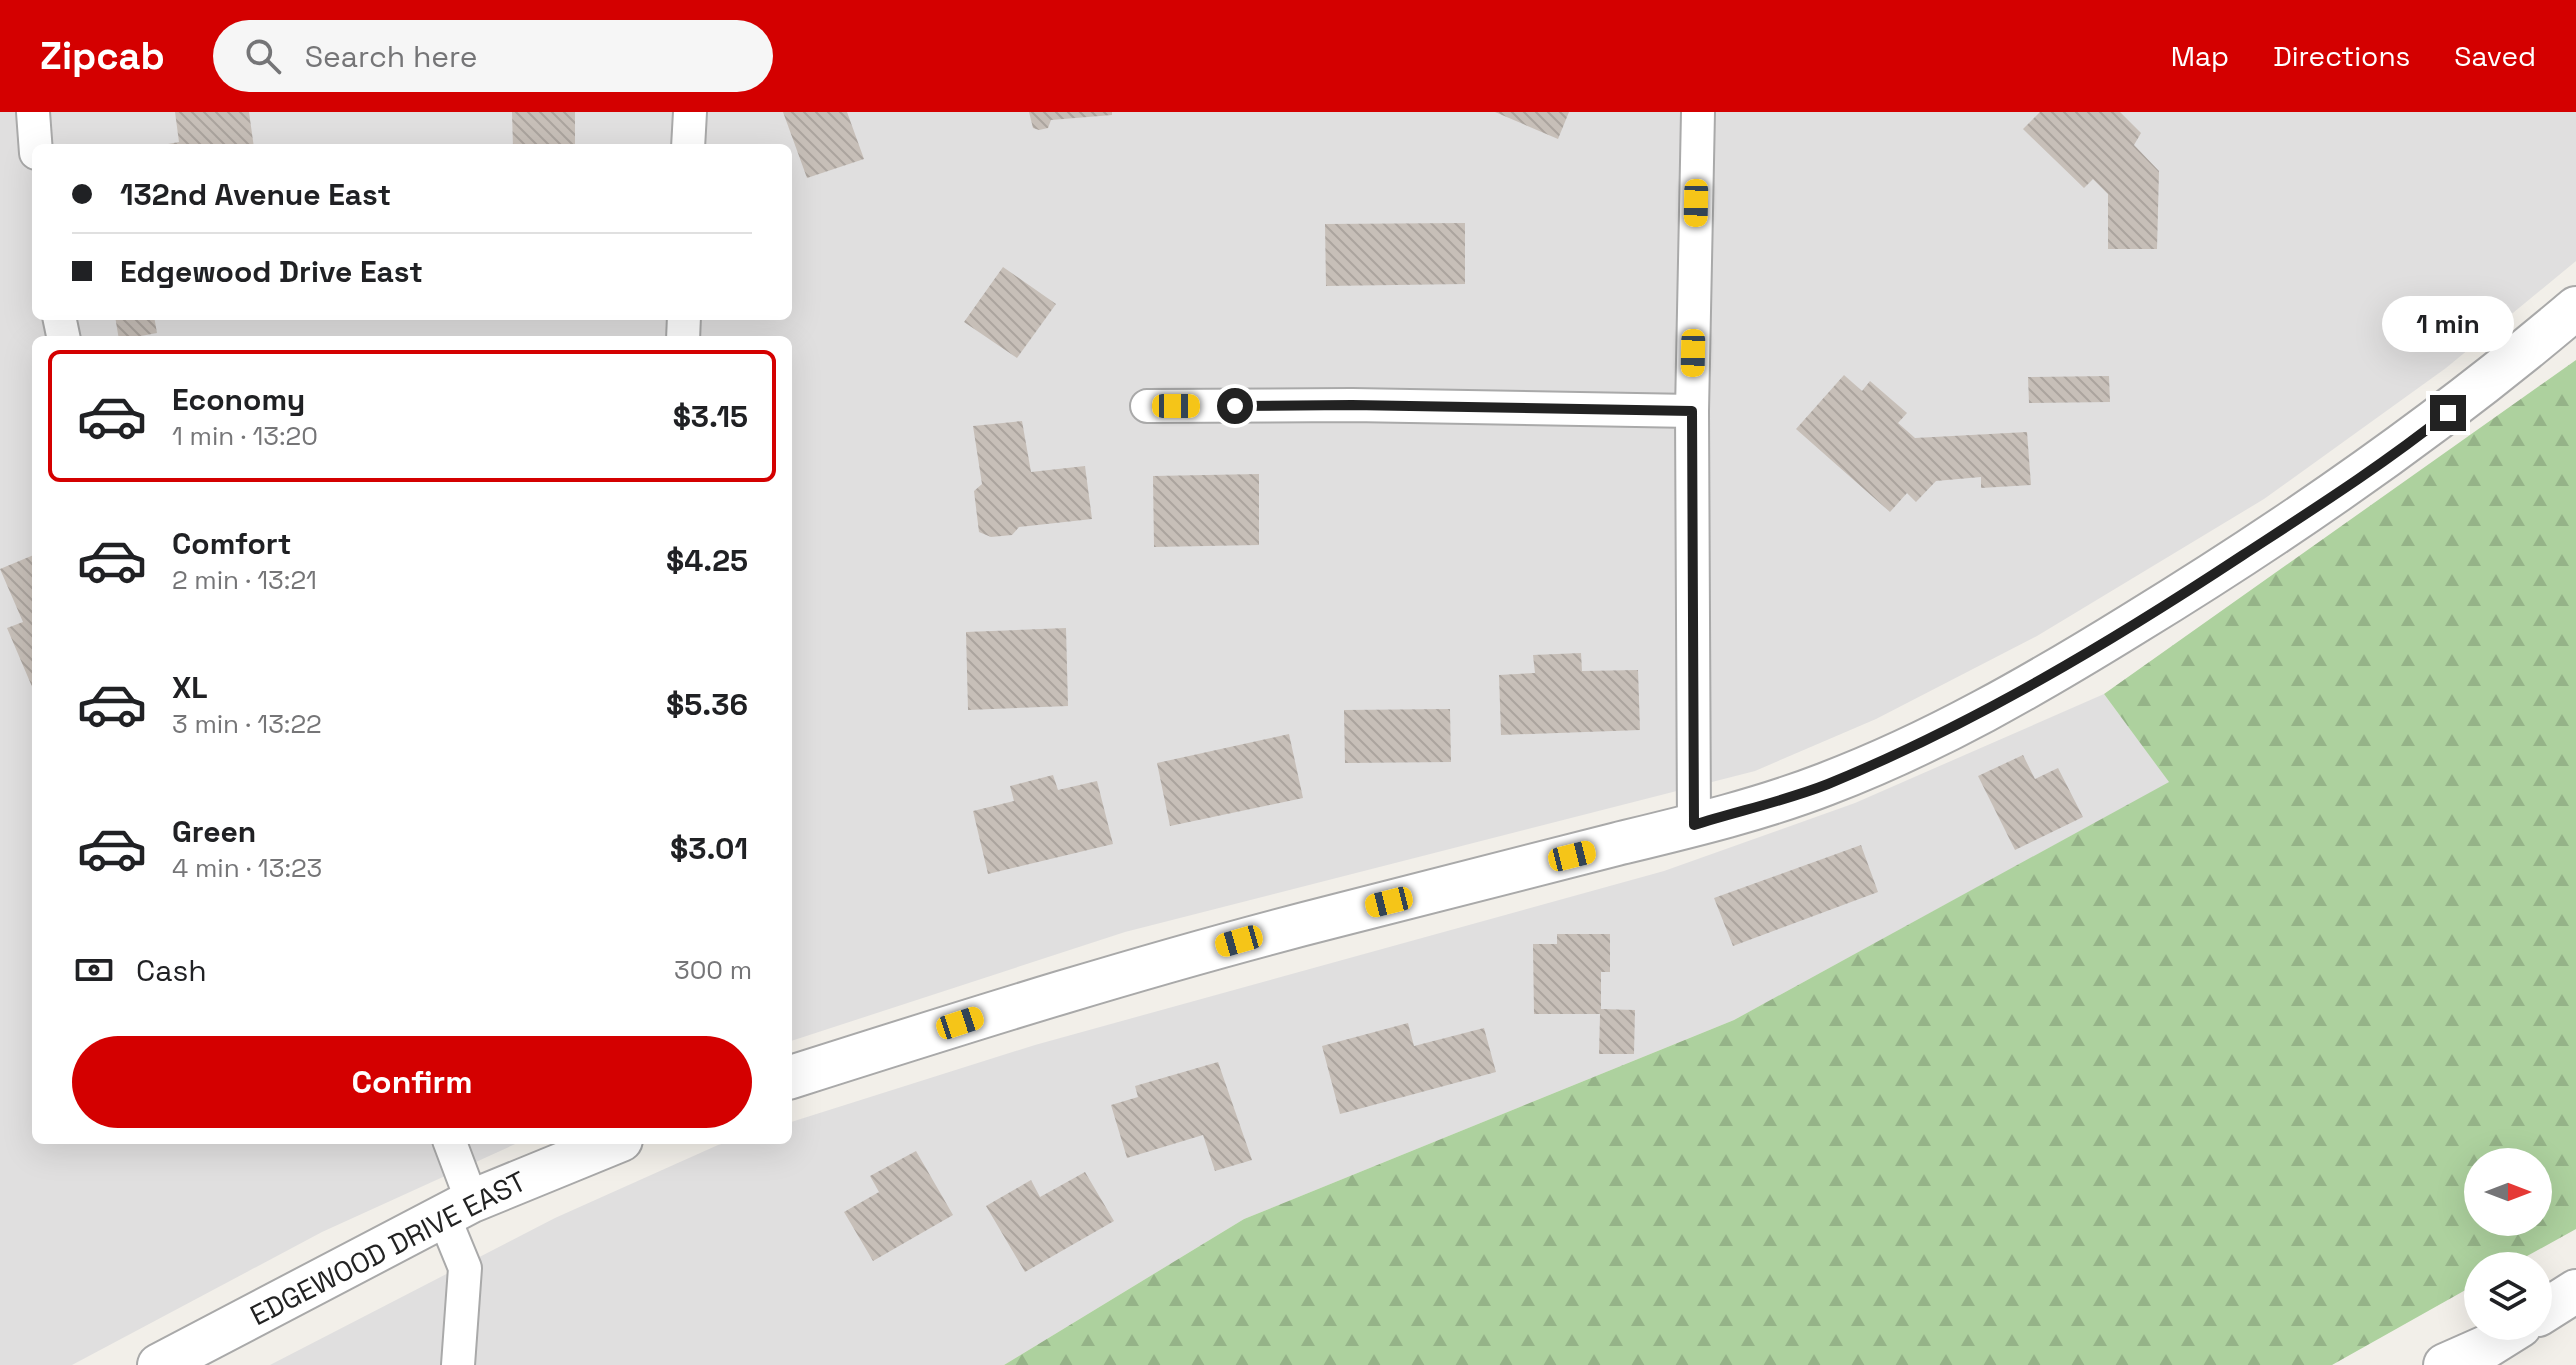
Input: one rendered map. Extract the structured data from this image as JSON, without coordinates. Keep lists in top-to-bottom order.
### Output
{
  "streets": {
    "street": ["EDGEWOOD DRIVE EAST"]
  },
  "north": "right",
  "page": {
    "header": "Zipcab",
    "search": "Search here",
    "nav": ["Map", "Directions", "Saved"],
    "banner": ["132nd Avenue East", "Edgewood Drive East"],
    "bubble": "1 min",
    "list": [
      {
        "name": "Economy",
        "note": "1 min · 13:20",
        "value": "$3.15"
      },
      {
        "name": "Comfort",
        "note": "2 min · 13:21",
        "value": "$4.25"
      },
      {
        "name": "XL",
        "note": "3 min · 13:22",
        "value": "$5.36"
      },
      {
        "name": "Green",
        "note": "4 min · 13:23",
        "value": "$3.01"
      }
    ],
    "pay": ["Cash", "300 m"],
    "buttons": "Confirm"
  }
}
